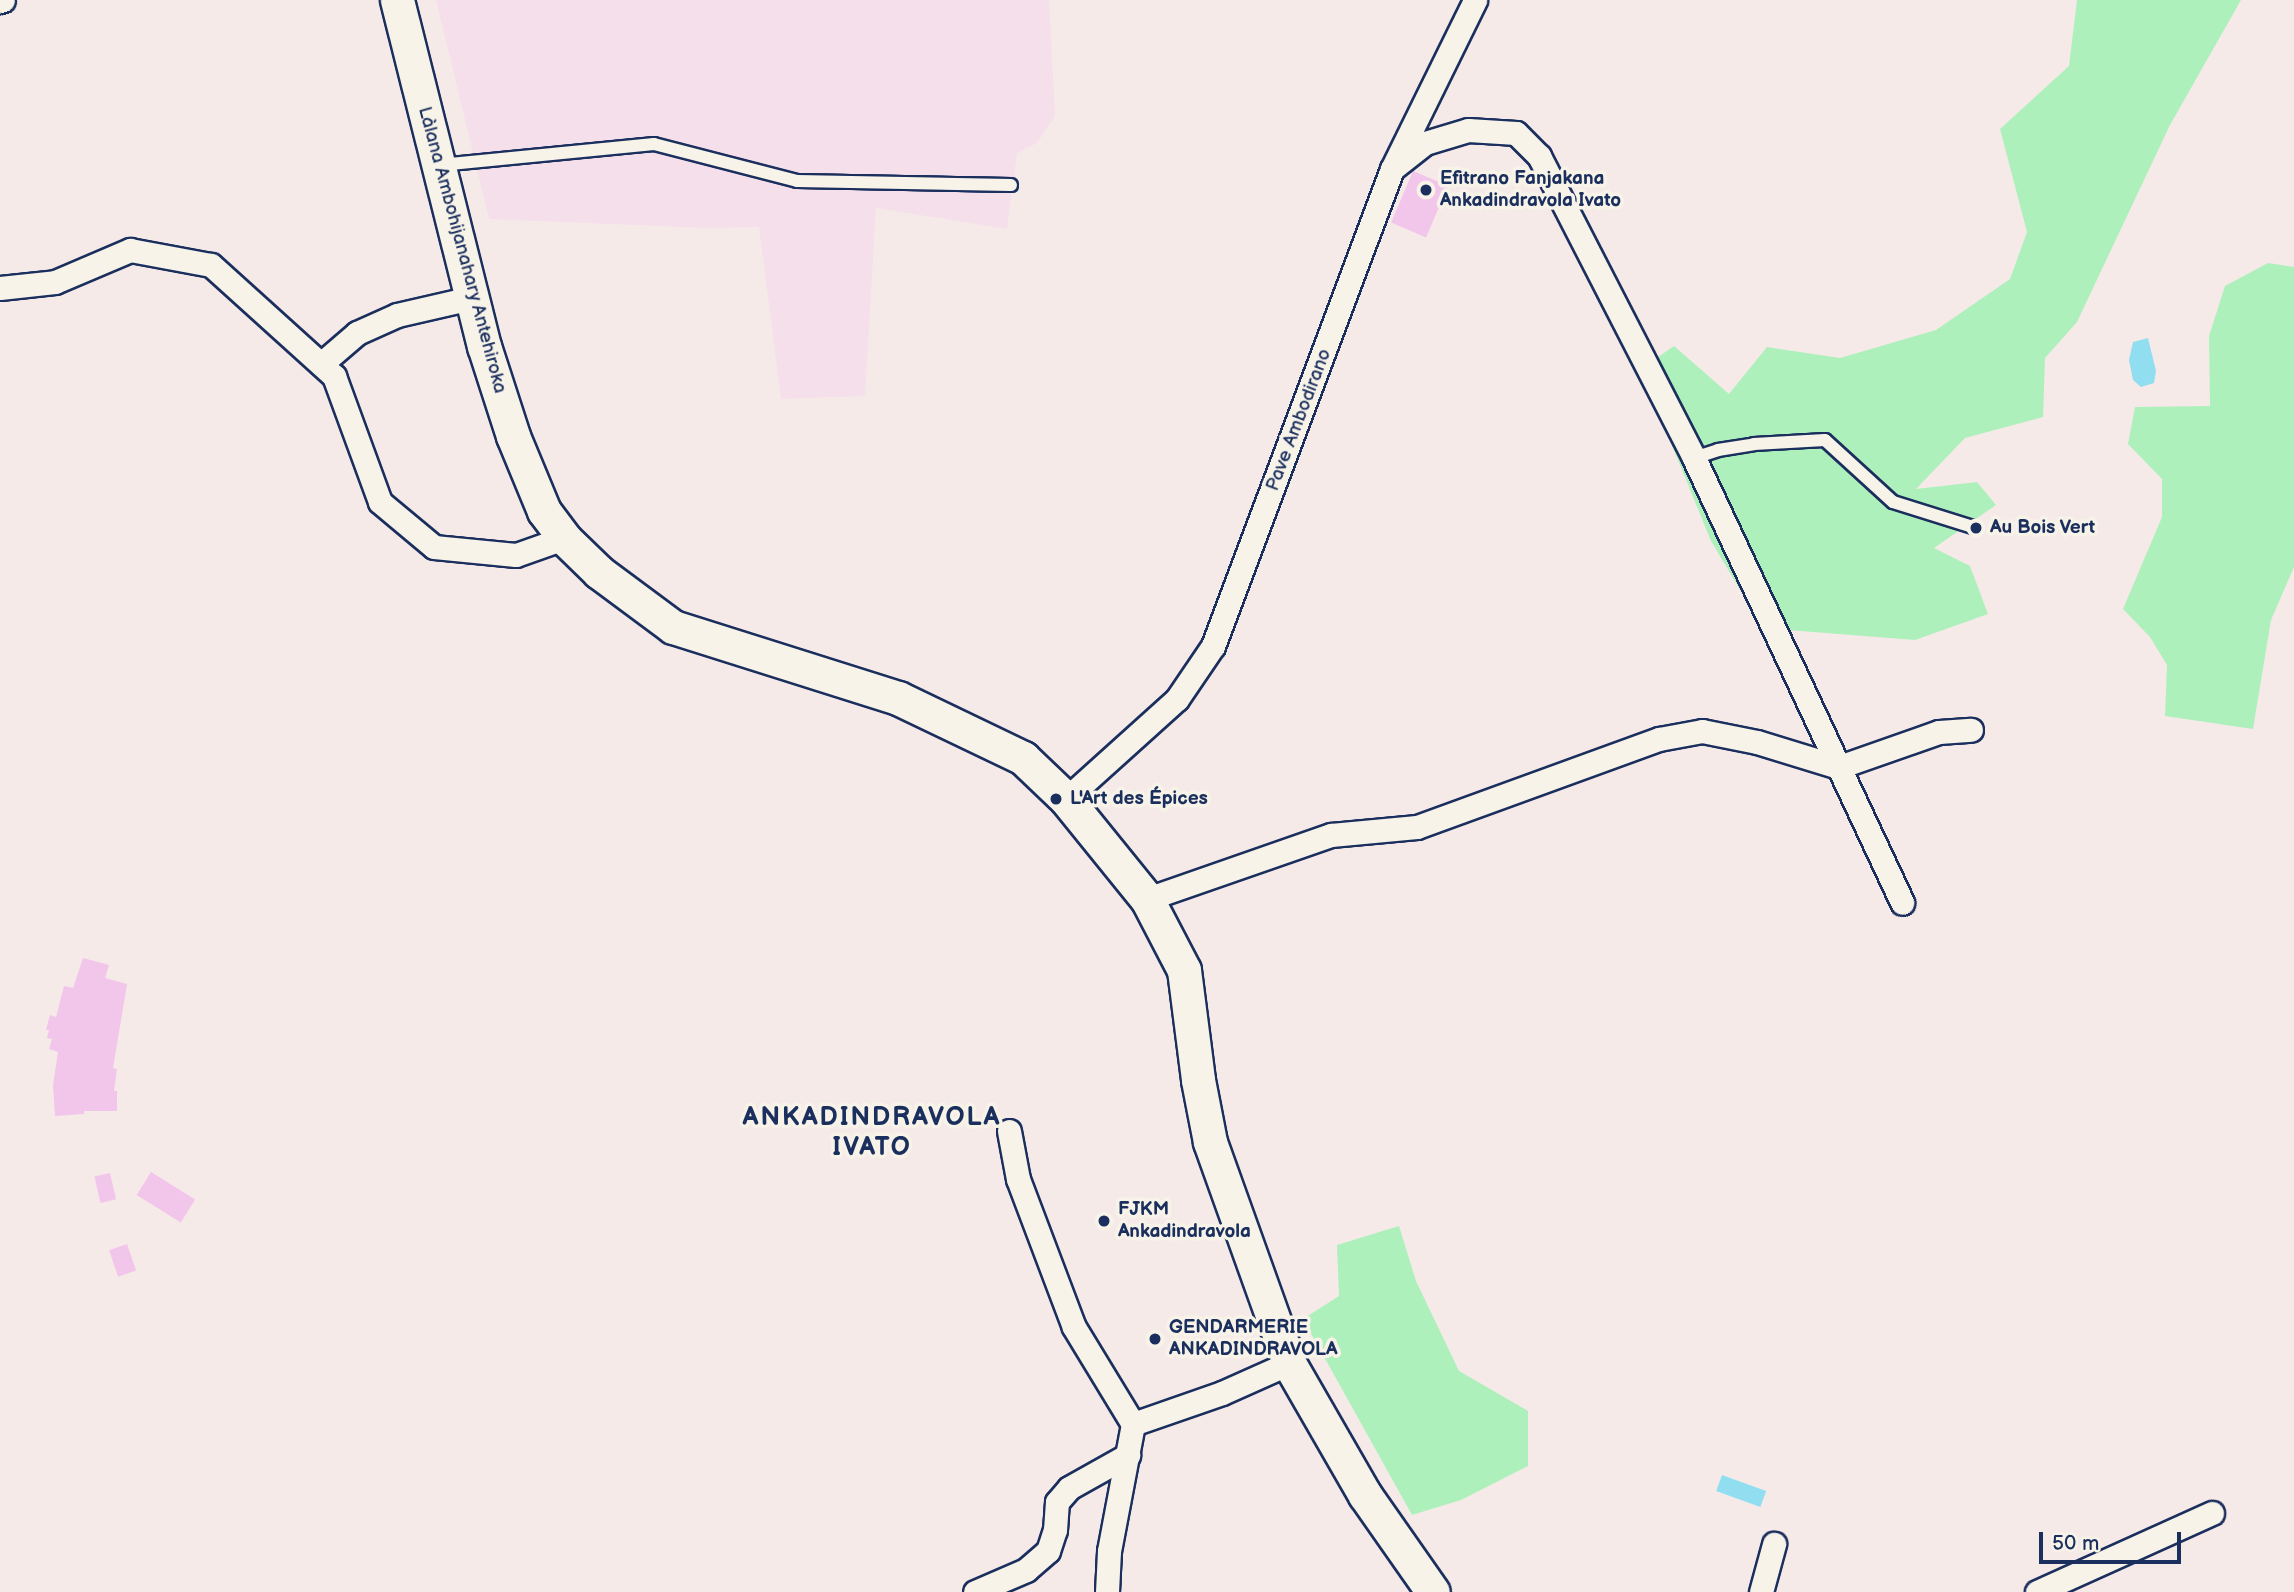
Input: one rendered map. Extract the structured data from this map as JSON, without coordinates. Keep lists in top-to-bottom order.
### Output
{
  "streets": {
    "street": ["Làlana Ambohijanahary Antehiroka", "Pave Ambodirano"]
  },
  "crossings": [
    ["Làlana Ambohijanahary Antehiroka", "Pave Ambodirano"]
  ],
  "districts": ["ANKADINDRAVOLA IVATO"],
  "places": [
    "Efitrano Fanjakana Ankadindravola Ivato",
    "Au Bois Vert",
    "L'Art des Épices",
    "FJKM Ankadindravola",
    "GENDARMERIE ANKADINDRAVOLA"
  ],
  "scale_bar": "50 m"
}
